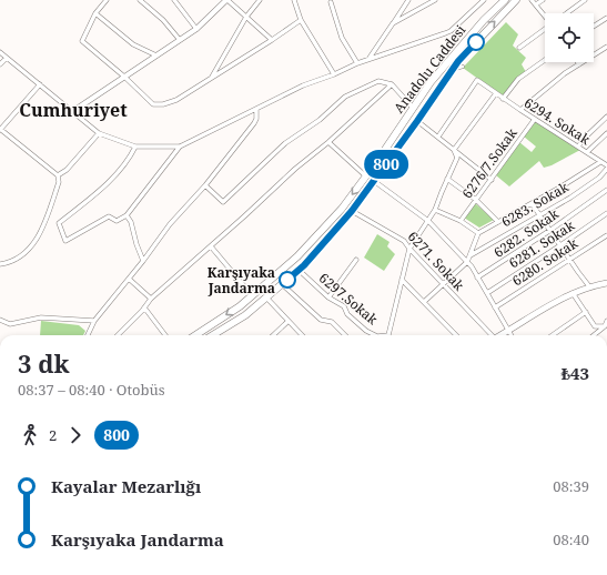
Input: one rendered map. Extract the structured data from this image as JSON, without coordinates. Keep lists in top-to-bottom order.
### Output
{
  "streets": {
    "highway": ["Anadolu Caddesi"],
    "street": [
      "6294. Sokak",
      "6276/7.Sokak",
      "6283. Sokak",
      "6282. Sokak",
      "6281. Sokak",
      "6271. Sokak",
      "6280. Sokak",
      "6297.Sokak"
    ]
  },
  "crossings": [
    ["Anadolu Caddesi", "6271. Sokak"],
    ["Anadolu Caddesi", "6297.Sokak"],
    ["6294. Sokak", "6276/7.Sokak"],
    ["6294. Sokak", "6283. Sokak"]
  ],
  "districts": ["Cumhuriyet"],
  "places": ["Karşıyaka Jandarma"],
  "lines": ["bus line 800"],
  "page": {
    "on_map": "800",
    "heading": ["3 dk", "08:37 – 08:40 · Otobüs", "₺43"],
    "legs": ["2", "800"],
    "list": [
      {
        "name": "Kayalar Mezarlığı",
        "value": "08:39"
      },
      {
        "name": "Karşıyaka Jandarma",
        "value": "08:40"
      }
    ]
  }
}
